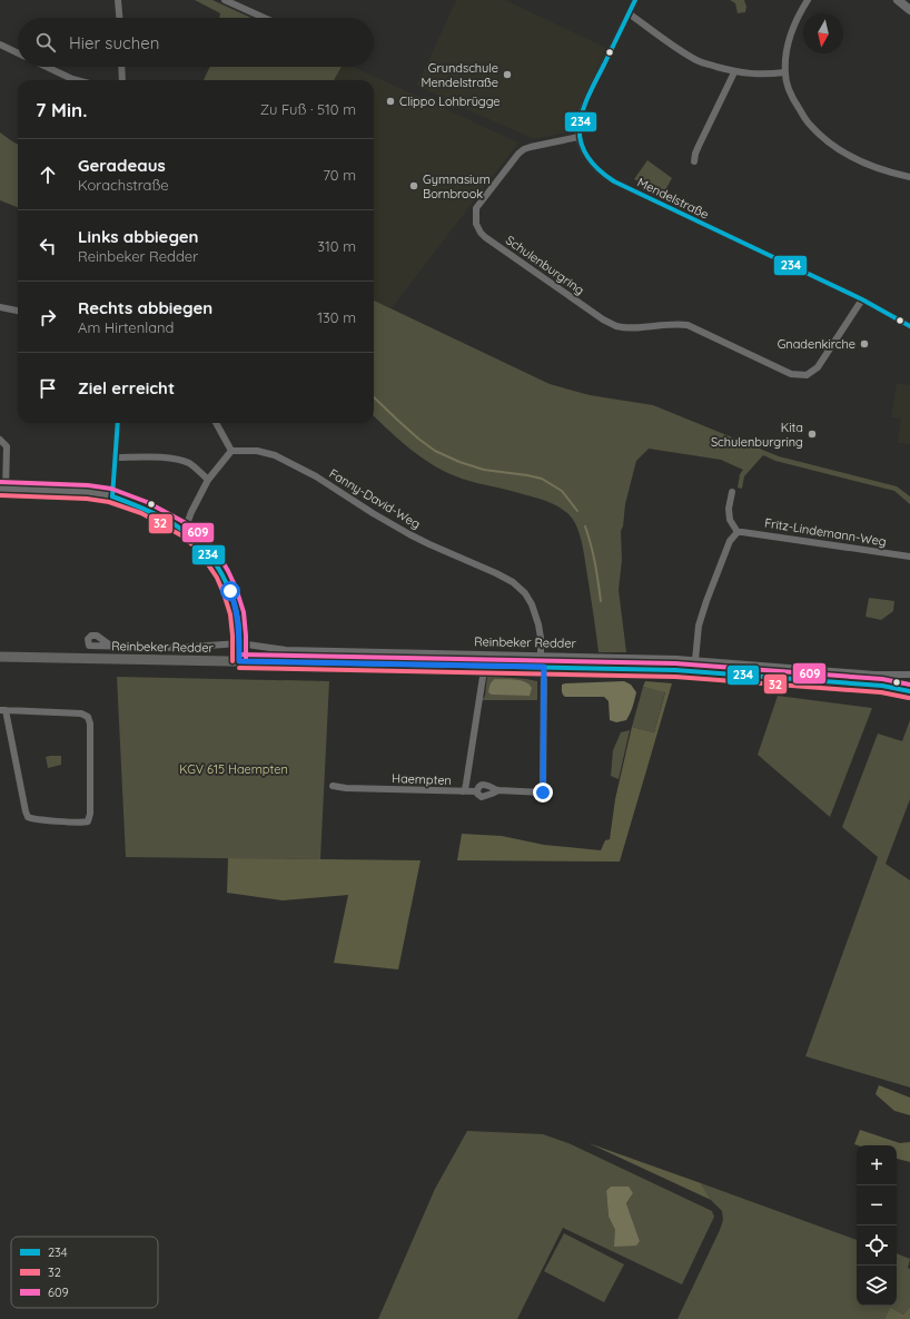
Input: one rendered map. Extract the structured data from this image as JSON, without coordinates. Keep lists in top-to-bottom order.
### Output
{
  "streets": {
    "main road": ["Reinbeker Redder"],
    "street": [
      "Mendelstraße",
      "Schulenburgring",
      "Fanny-David-Weg",
      "Fritz-Lindemann-Weg",
      "Haempten"
    ]
  },
  "crossings": [
    ["Mendelstraße", "Schulenburgring"],
    ["Fanny-David-Weg", "Reinbeker Redder"],
    ["Reinbeker Redder", "Haempten"]
  ],
  "parks": ["KGV 615 Haempten"],
  "places": [
    "Grundschule Mendelstraße",
    "Clippo Lohbrügge",
    "Gymnasium Bornbrook",
    "Gnadenkirche",
    "Kita Schulenburgring"
  ],
  "lines": ["transit line 234", "transit line 609", "transit line 32"],
  "legend": ["234", "32", "609"],
  "north": "bottom",
  "page": {
    "search": "Hier suchen",
    "heading": ["7 Min.", "Zu Fuß · 510 m"],
    "list": [
      ["Geradeaus", "Korachstraße", "70 m"],
      ["Links abbiegen", "Reinbeker Redder", "310 m"],
      ["Rechts abbiegen", "Am Hirtenland", "130 m"],
      "Ziel erreicht"
    ],
    "map_buttons": ["+", "−"]
  }
}
